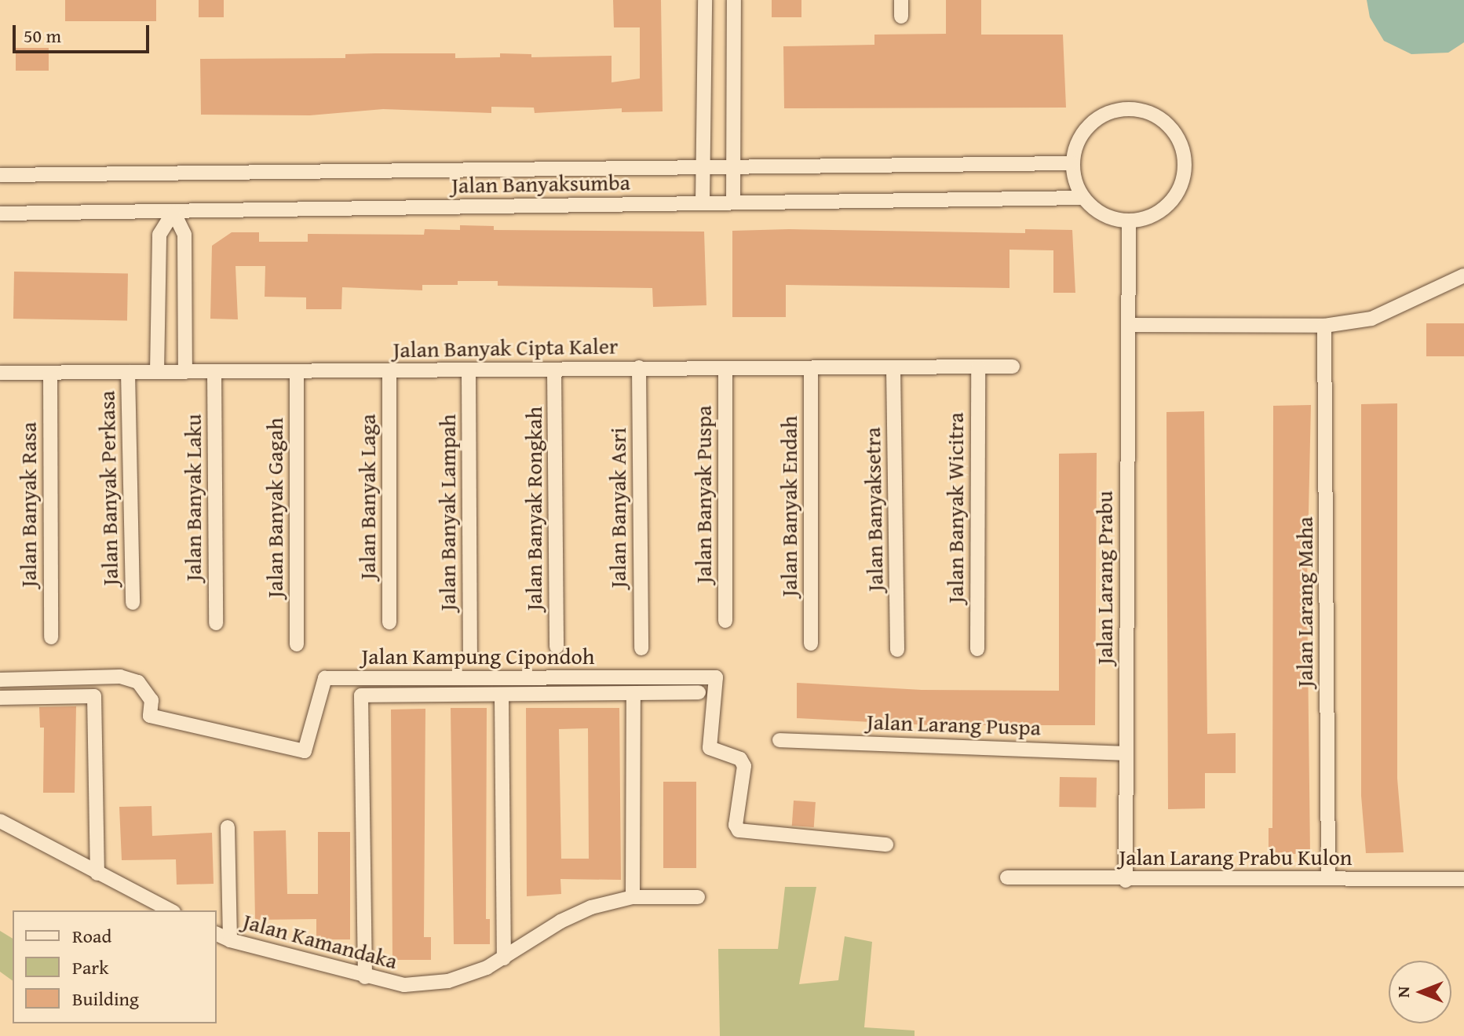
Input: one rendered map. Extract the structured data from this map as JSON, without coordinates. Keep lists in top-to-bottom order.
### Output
{
  "streets": {
    "street": [
      "Jalan Banyaksumba",
      "Jalan Banyak Cipta Kaler",
      "Jalan Banyak Perkasa",
      "Jalan Banyak Puspa",
      "Jalan Banyak Laga",
      "Jalan Banyak Laku",
      "Jalan Banyak Rasa",
      "Jalan Banyak Endah",
      "Jalan Banyak Gagah",
      "Jalan Banyak Asri",
      "Jalan Banyak Wicitra",
      "Jalan Banyak Rongkah",
      "Jalan Banyaksetra",
      "Jalan Banyak Lampah",
      "Jalan Larang Prabu",
      "Jalan Larang Maha",
      "Jalan Kampung Cipondoh",
      "Jalan Larang Puspa",
      "Jalan Larang Prabu Kulon",
      "Jalan Kamandaka"
    ]
  },
  "crossings": [
    ["Jalan Banyaksumba", "Jalan Larang Prabu"],
    ["Jalan Banyak Cipta Kaler", "Jalan Banyak Perkasa"],
    ["Jalan Banyak Cipta Kaler", "Jalan Banyak Puspa"],
    ["Jalan Banyak Cipta Kaler", "Jalan Banyak Laga"],
    ["Jalan Banyak Cipta Kaler", "Jalan Banyak Laku"],
    ["Jalan Banyak Cipta Kaler", "Jalan Banyak Rasa"],
    ["Jalan Banyak Cipta Kaler", "Jalan Banyak Endah"],
    ["Jalan Banyak Cipta Kaler", "Jalan Banyak Gagah"],
    ["Jalan Banyak Cipta Kaler", "Jalan Banyak Asri"],
    ["Jalan Banyak Cipta Kaler", "Jalan Banyak Wicitra"],
    ["Jalan Banyak Cipta Kaler", "Jalan Banyak Rongkah"],
    ["Jalan Banyak Cipta Kaler", "Jalan Banyaksetra"],
    ["Jalan Banyak Cipta Kaler", "Jalan Banyak Lampah"],
    ["Jalan Larang Prabu", "Jalan Larang Puspa"],
    ["Jalan Larang Prabu", "Jalan Larang Prabu Kulon"],
    ["Jalan Larang Maha", "Jalan Larang Prabu Kulon"]
  ],
  "legend": ["Road", "Park", "Building"],
  "scale_bar": "50 m",
  "north": "left"
}
